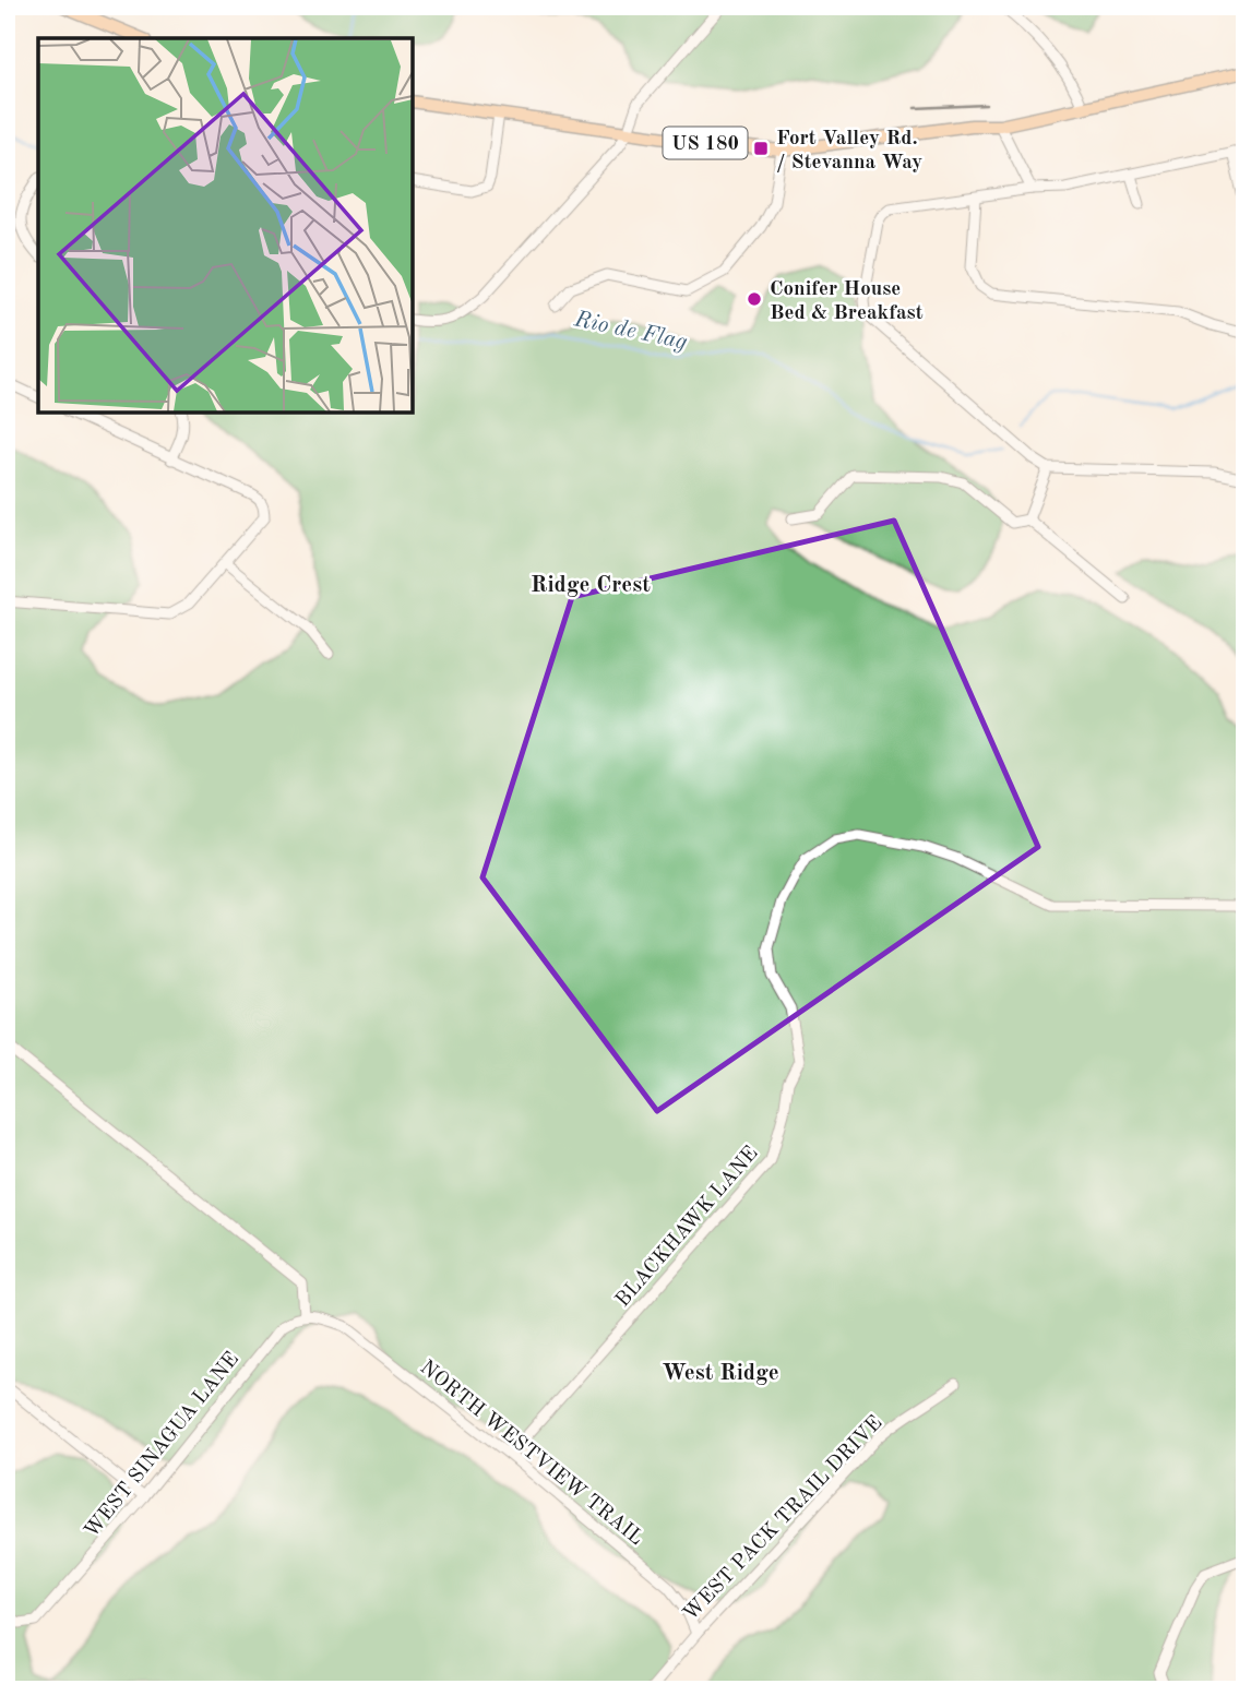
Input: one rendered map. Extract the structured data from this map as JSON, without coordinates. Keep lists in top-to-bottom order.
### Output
{
  "streets": {
    "main road": ["US 180"],
    "street": [
      "BLACKHAWK LANE",
      "WEST SINAGUA LANE",
      "NORTH WESTVIEW TRAIL",
      "WEST PACK TRAIL DRIVE"
    ]
  },
  "crossings": [
    ["BLACKHAWK LANE", "NORTH WESTVIEW TRAIL"],
    ["WEST SINAGUA LANE", "NORTH WESTVIEW TRAIL"],
    ["NORTH WESTVIEW TRAIL", "WEST PACK TRAIL DRIVE"]
  ],
  "districts": ["Ridge Crest", "West Ridge"],
  "water": ["Rio de Flag"],
  "places": {
    "transit": ["Fort Valley Rd. / Stevanna Way"],
    "other": ["Conifer House Bed & Breakfast"]
  }
}
